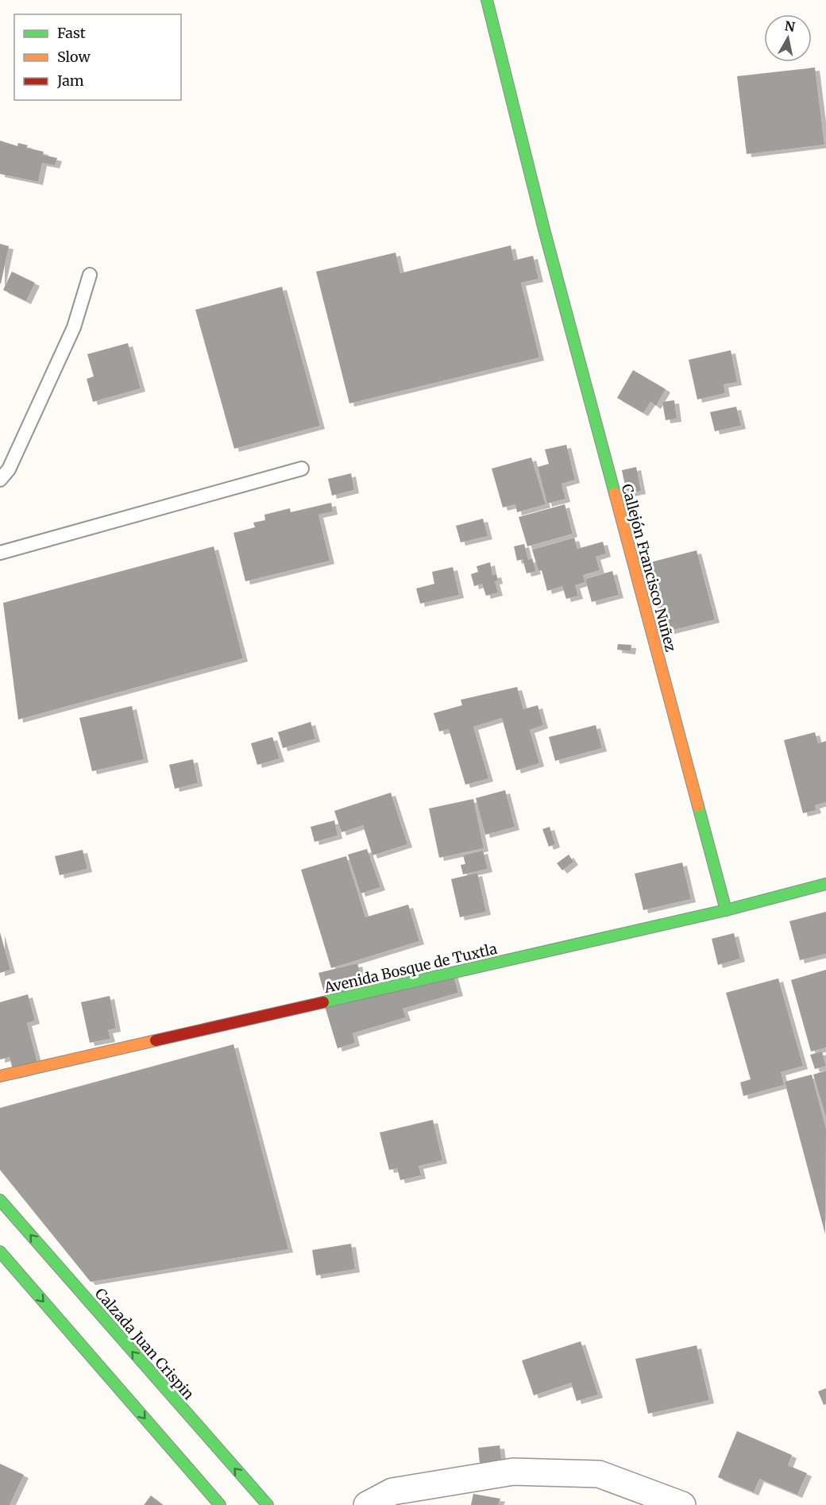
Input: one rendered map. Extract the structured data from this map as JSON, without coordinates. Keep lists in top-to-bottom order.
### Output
{
  "streets": {
    "street": ["Callejón Francisco Nuñez", "Avenida Bosque de Tuxtla", "Calzada Juan Crispin"]
  },
  "crossings": [
    ["Callejón Francisco Nuñez", "Avenida Bosque de Tuxtla"]
  ],
  "legend": ["Fast", "Slow", "Jam"],
  "north": "top"
}
